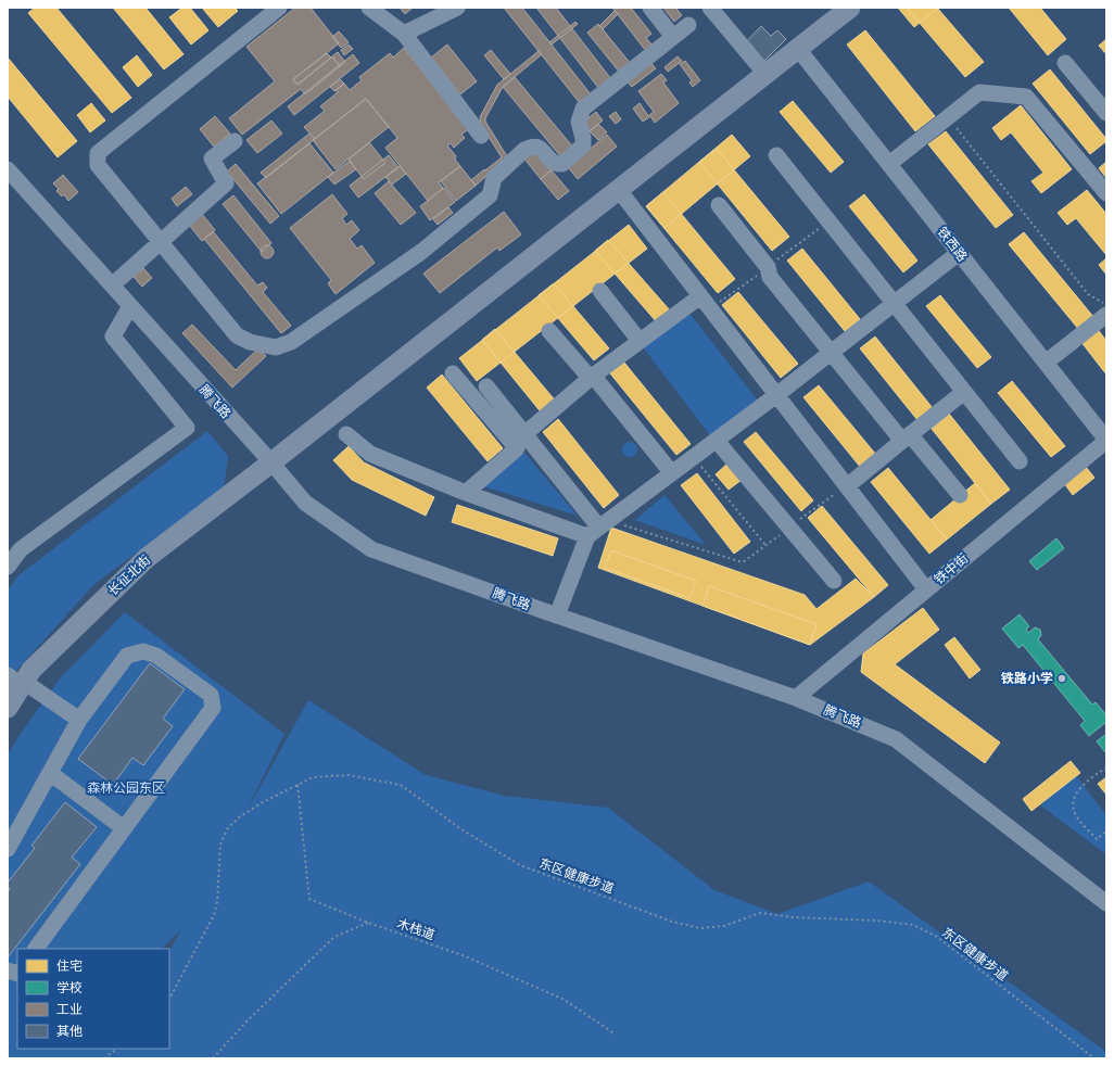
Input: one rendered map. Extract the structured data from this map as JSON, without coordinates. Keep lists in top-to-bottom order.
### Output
{
  "streets": {
    "main road": ["长征北街"],
    "street": ["铁西路", "腾飞路", "铁中街"],
    "path": ["东区健康步道", "木栈道"]
  },
  "crossings": [
    ["铁西路", "铁中街"],
    ["铁西路", "长征北街"],
    ["腾飞路", "铁中街"],
    ["腾飞路", "长征北街"],
    ["东区健康步道", "木栈道"]
  ],
  "parks": ["森林公园东区"],
  "places": ["铁路小学"],
  "legend": [
    "住宅",
    "学校",
    "工业",
    "其他"
  ]
}
